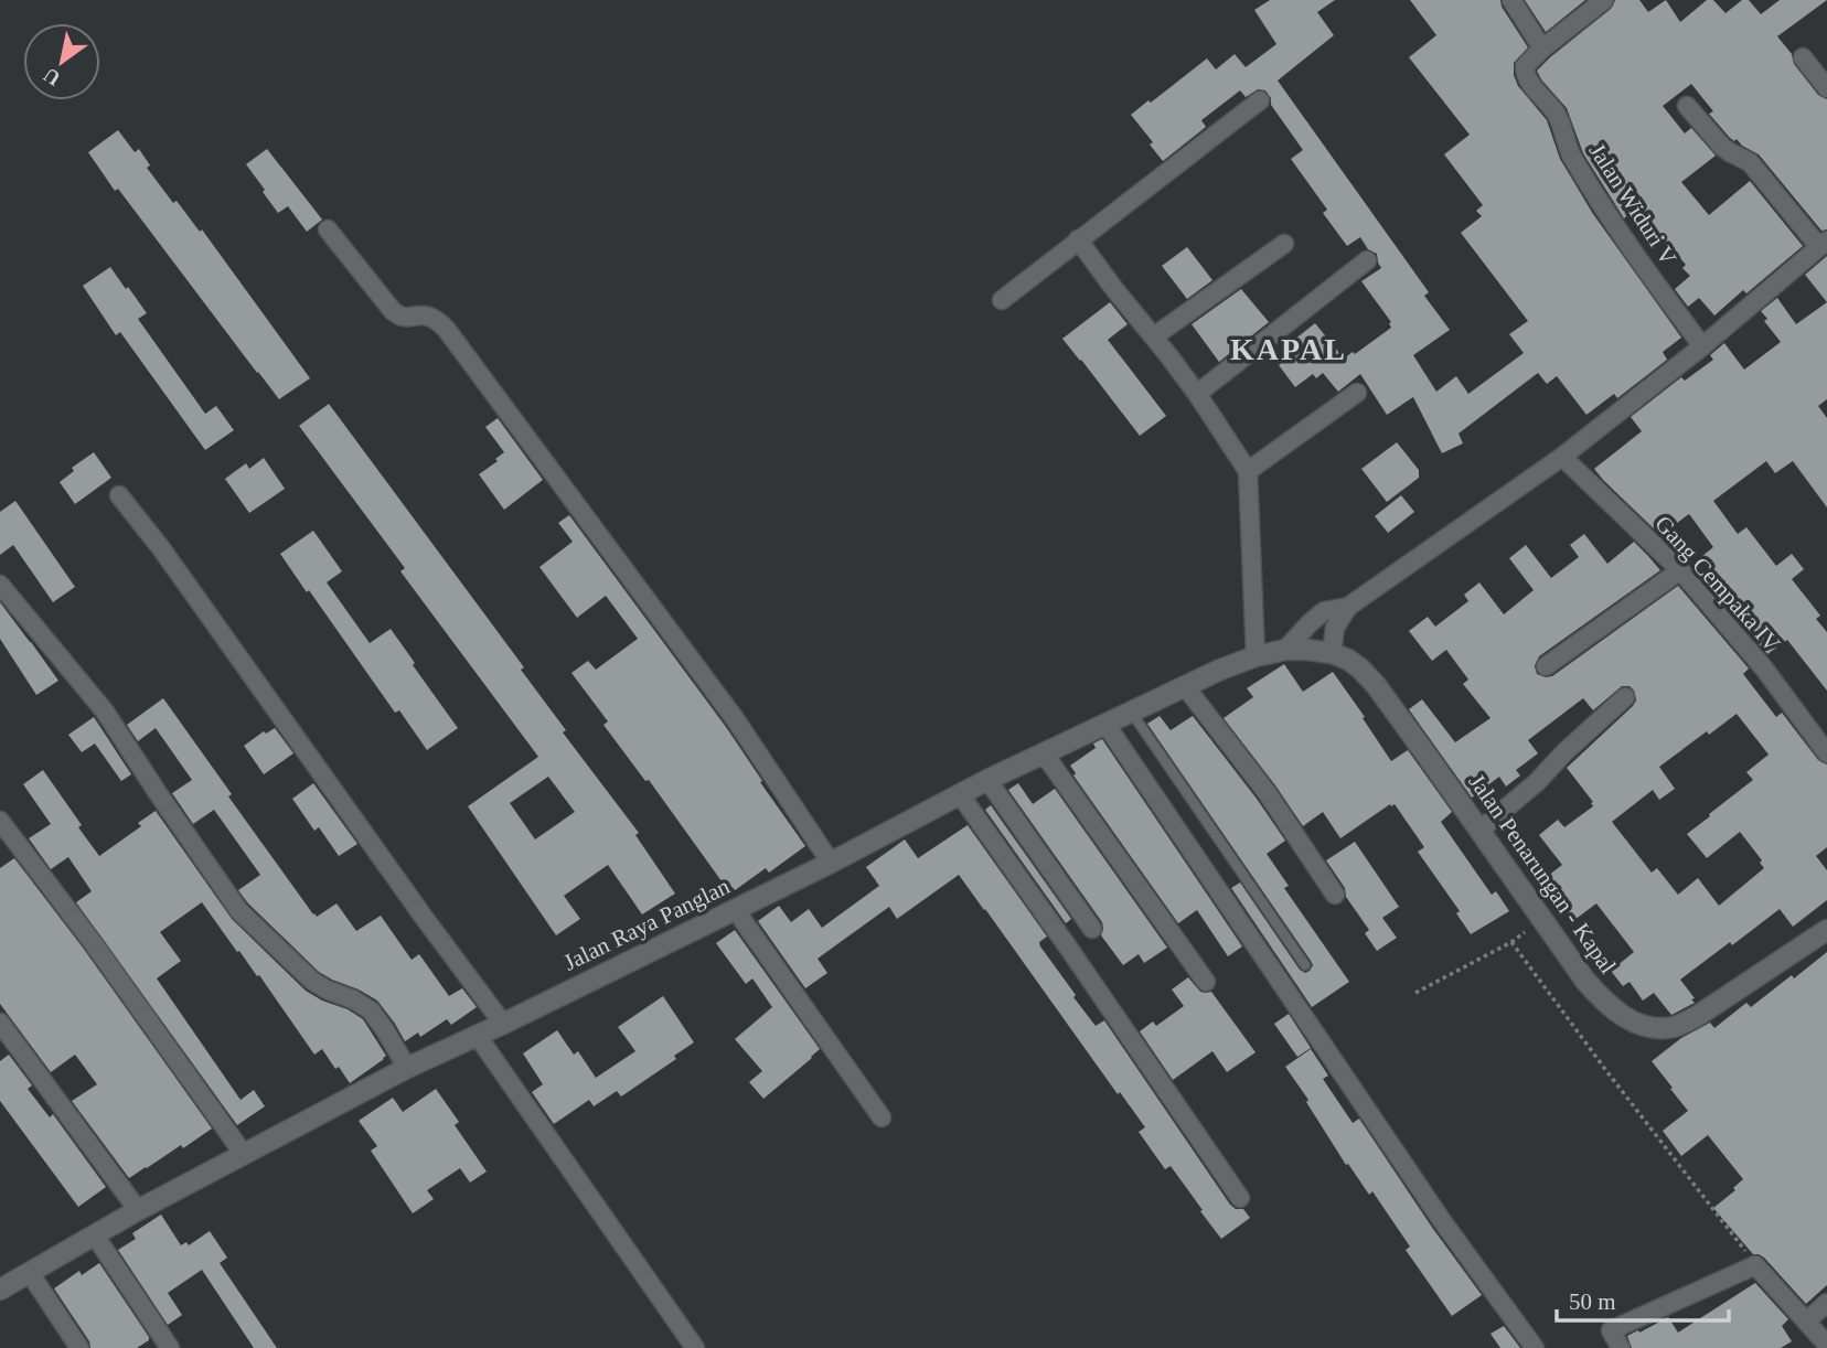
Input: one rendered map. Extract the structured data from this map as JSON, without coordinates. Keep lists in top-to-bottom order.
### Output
{
  "streets": {
    "street": [
      "Jalan Widuri V",
      "Gang Cempaka IV",
      "Jalan Penarungan - Kapal",
      "Jalan Raya Panglan"
    ]
  },
  "crossings": [
    ["Jalan Penarungan - Kapal", "Jalan Raya Panglan"]
  ],
  "districts": ["KAPAL"],
  "scale_bar": "50 m",
  "north": "bottom left"
}
